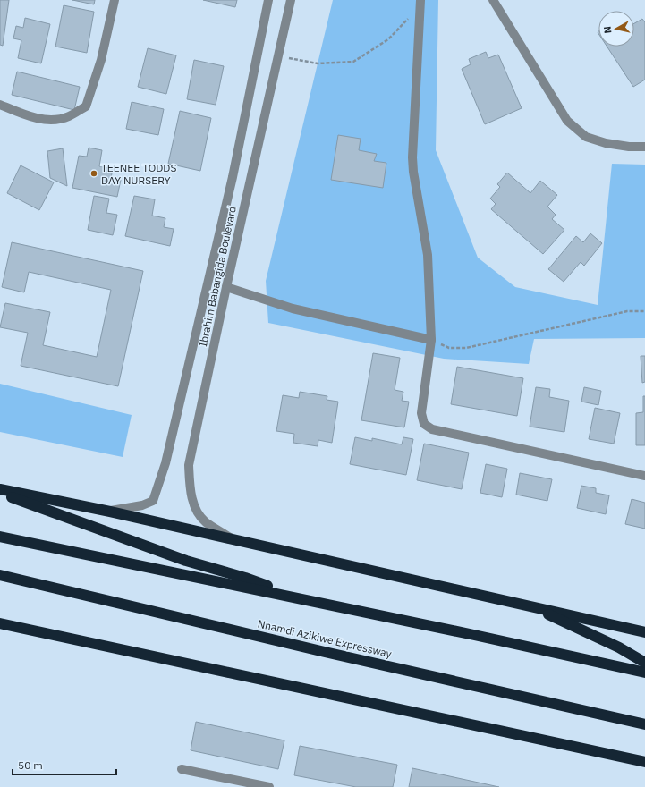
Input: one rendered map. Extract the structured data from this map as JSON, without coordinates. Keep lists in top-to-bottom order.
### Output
{
  "streets": {
    "highway": ["Nnamdi Azikiwe Expressway"],
    "street": ["Ibrahim Babangida Boulevard"]
  },
  "places": ["TEENEE TODDS DAY NURSERY"],
  "scale_bar": "50 m",
  "north": "left"
}
